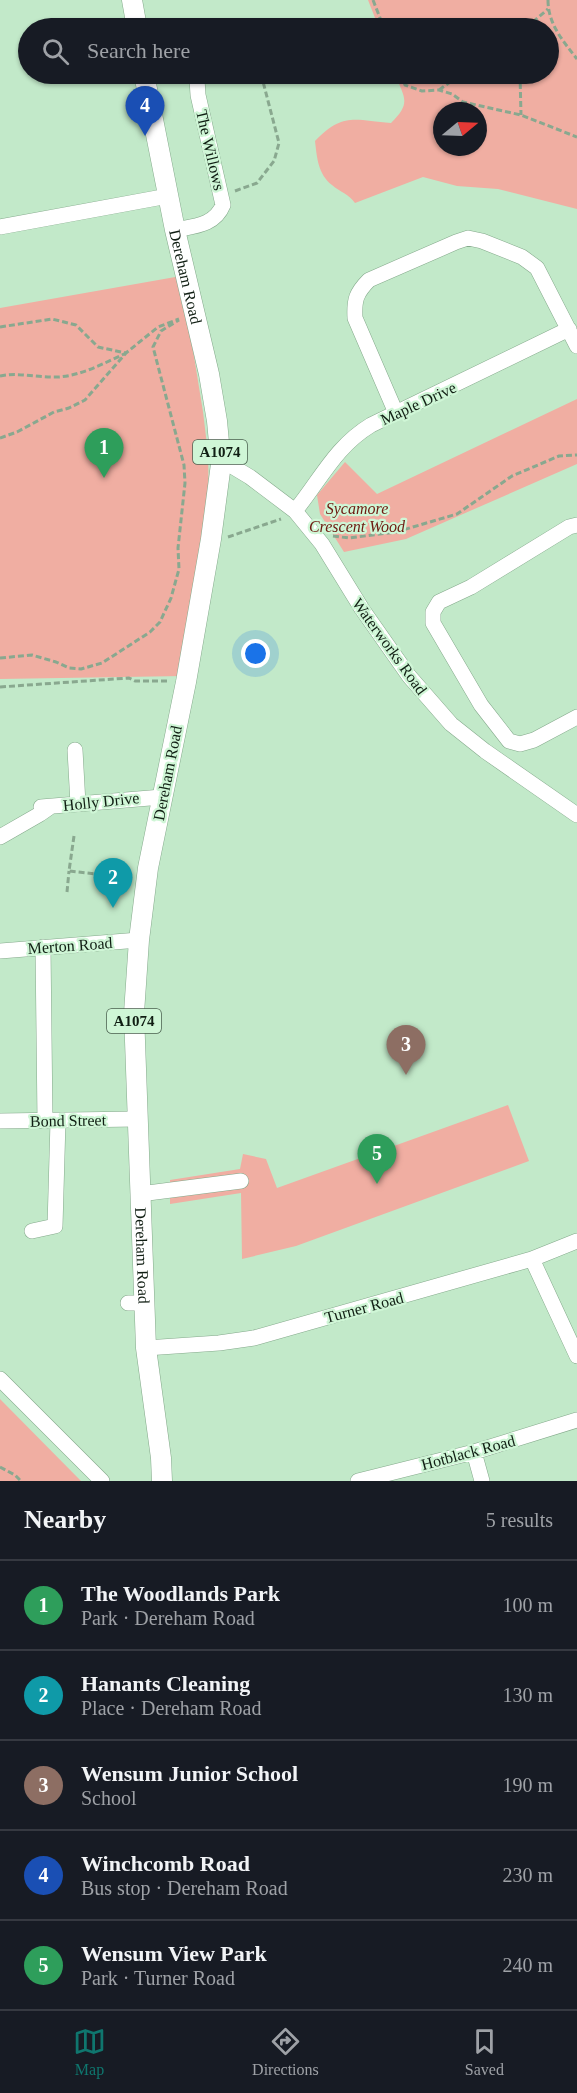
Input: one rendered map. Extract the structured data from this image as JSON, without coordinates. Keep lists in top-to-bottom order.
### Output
{
  "streets": {
    "main road": ["Dereham Road", "A1074"],
    "street": [
      "The Willows",
      "Maple Drive",
      "Waterworks Road",
      "Holly Drive",
      "Merton Road",
      "Bond Street",
      "Turner Road",
      "Hotblack Road"
    ]
  },
  "crossings": [
    ["The Willows", "Dereham Road"],
    ["Dereham Road", "Waterworks Road"],
    ["Dereham Road", "Holly Drive"],
    ["Dereham Road", "Merton Road"],
    ["Dereham Road", "Bond Street"],
    ["Dereham Road", "Turner Road"],
    ["Maple Drive", "Waterworks Road"]
  ],
  "parks": ["Sycamore Crescent Wood"],
  "north": "right",
  "page": {
    "search": "Search here",
    "pins": [
      "4",
      "1",
      "2",
      "3",
      "5"
    ],
    "heading": ["Nearby", "5 results"],
    "list": [
      {
        "mark": "1",
        "name": "The Woodlands Park",
        "note": "Park · Dereham Road",
        "value": "100 m"
      },
      {
        "mark": "2",
        "name": "Hanants Cleaning",
        "note": "Place · Dereham Road",
        "value": "130 m"
      },
      {
        "mark": "3",
        "name": "Wensum Junior School",
        "note": "School",
        "value": "190 m"
      },
      {
        "mark": "4",
        "name": "Winchcomb Road",
        "note": "Bus stop · Dereham Road",
        "value": "230 m"
      },
      {
        "mark": "5",
        "name": "Wensum View Park",
        "note": "Park · Turner Road",
        "value": "240 m"
      }
    ],
    "nav": ["Map", "Directions", "Saved"]
  }
}
